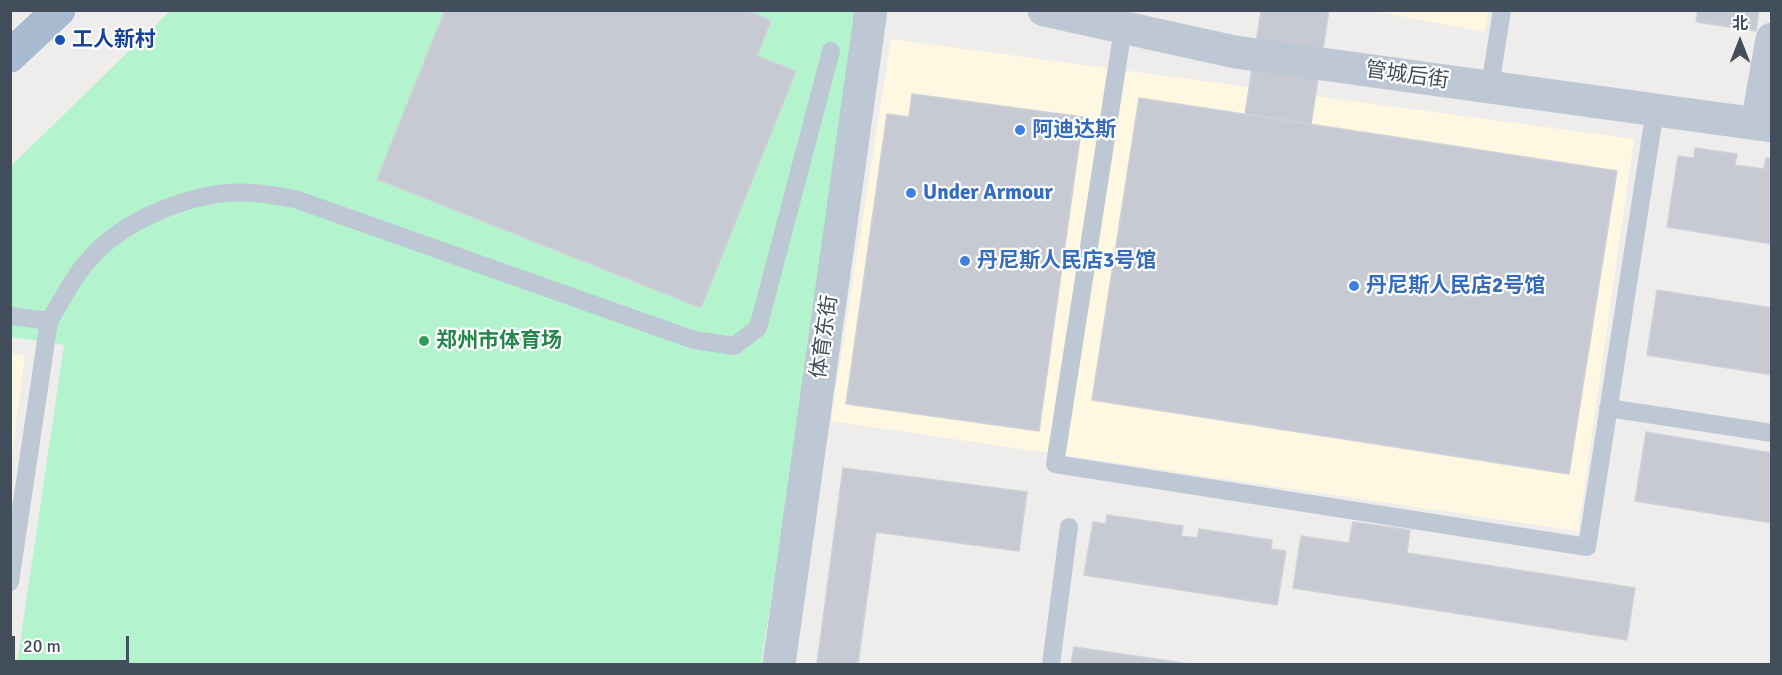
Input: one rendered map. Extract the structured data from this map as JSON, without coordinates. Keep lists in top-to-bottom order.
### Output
{
  "streets": {
    "street": ["管城后街", "体育东街"]
  },
  "places": [
    "工人新村",
    "阿迪达斯",
    "Under Armour",
    "丹尼斯人民店3号馆",
    "丹尼斯人民店2号馆",
    "郑州市体育场"
  ],
  "scale_bar": "20 m",
  "north": "top"
}
